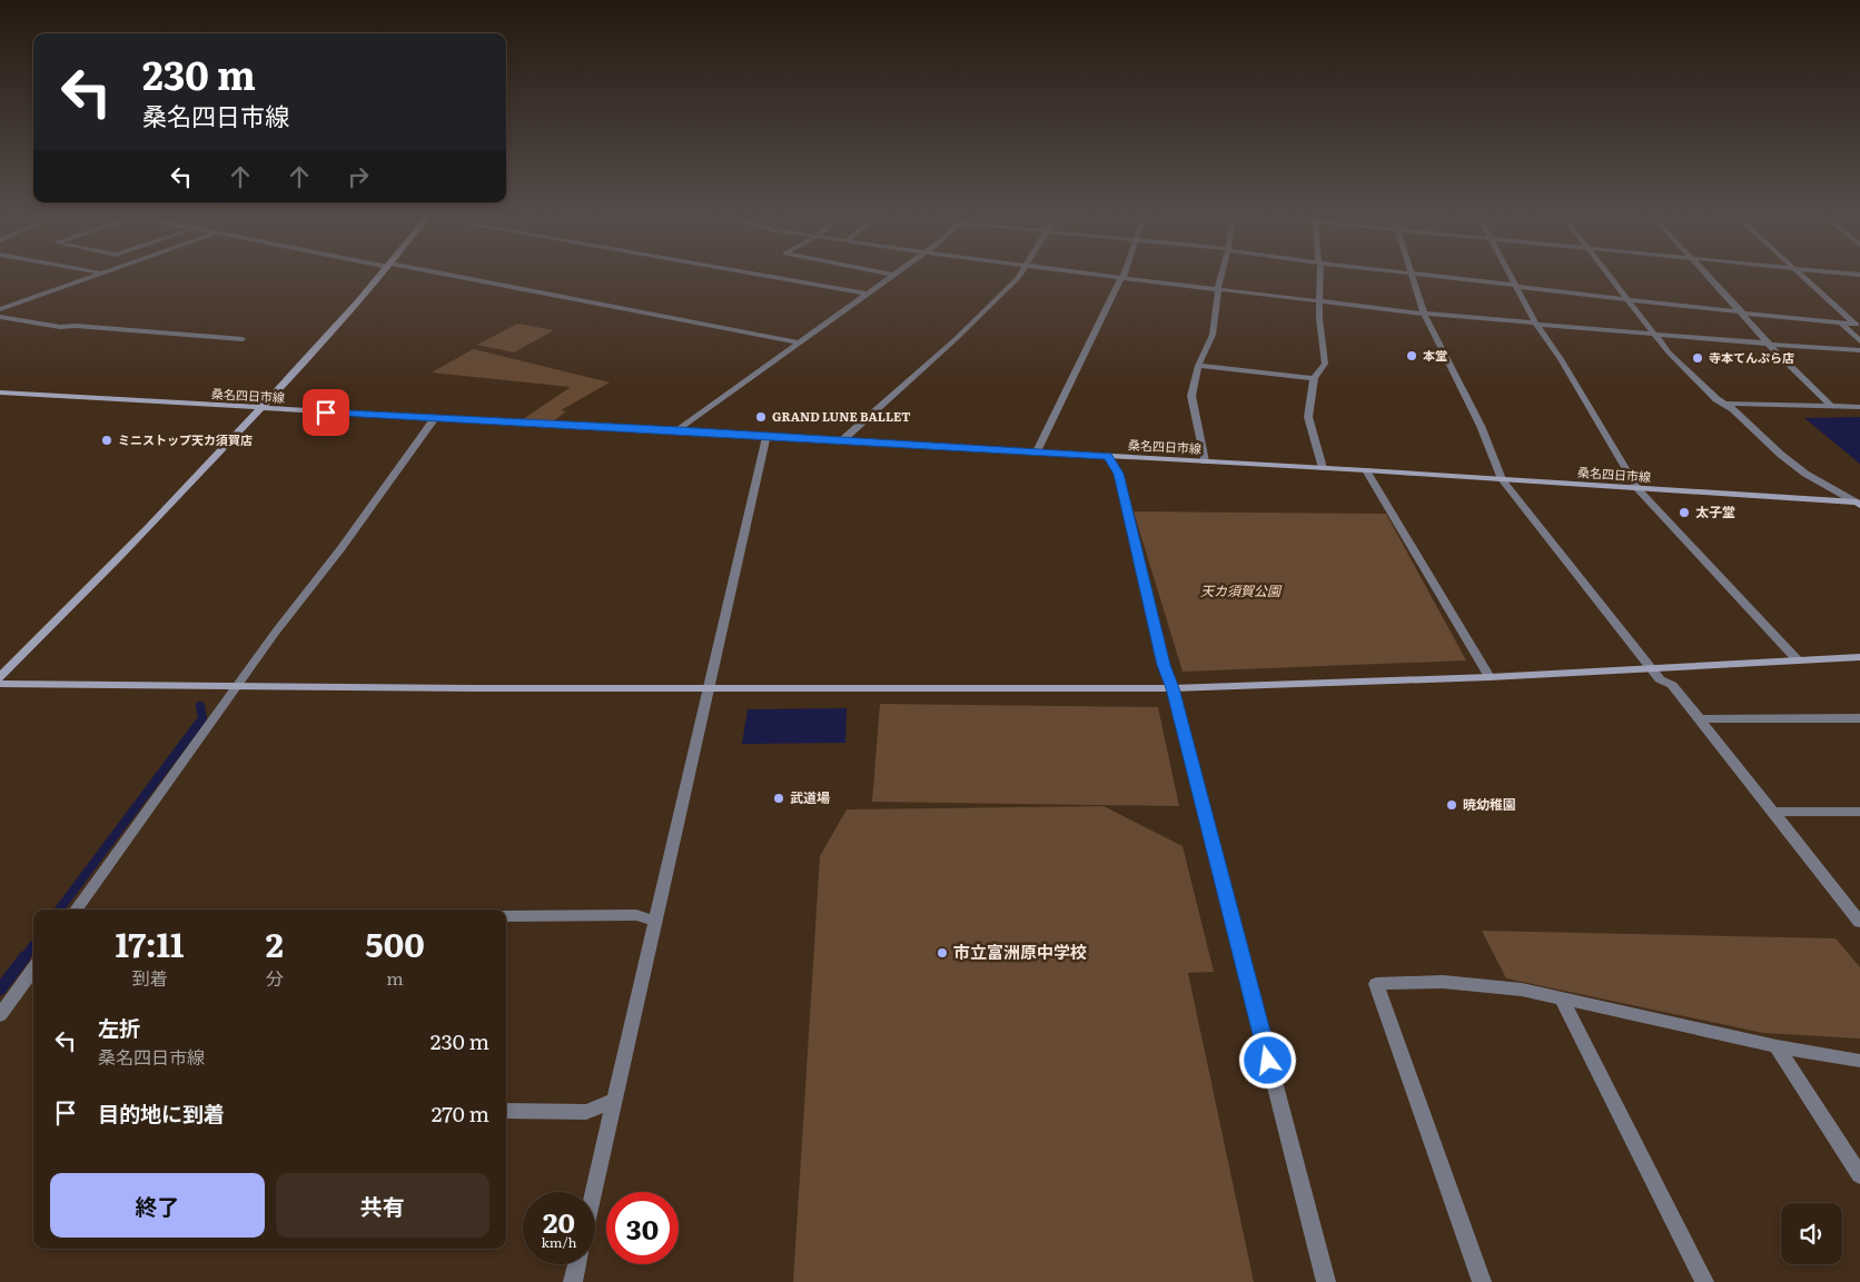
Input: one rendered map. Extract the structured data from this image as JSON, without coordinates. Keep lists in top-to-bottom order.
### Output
{
  "streets": {
    "street": ["桑名四日市線"]
  },
  "parks": ["天カ須賀公園"],
  "places": [
    "本堂",
    "寺本てんぷら店",
    "GRAND LUNE BALLET",
    "ミニストップ天カ須賀店",
    "太子堂",
    "武道場",
    "暁幼稚園",
    "市立富洲原中学校"
  ],
  "page": {
    "turn": ["230 m", "桑名四日市線"],
    "eta": [
      "17:11",
      "到着",
      "2",
      "分",
      "500",
      "m"
    ],
    "list": [
      {
        "name": "左折",
        "note": "桑名四日市線",
        "value": "230 m"
      },
      {
        "name": "目的地に到着",
        "value": "270 m"
      }
    ],
    "buttons": ["終了", "共有"],
    "speed": "20 km/h",
    "limit": "30"
  }
}
